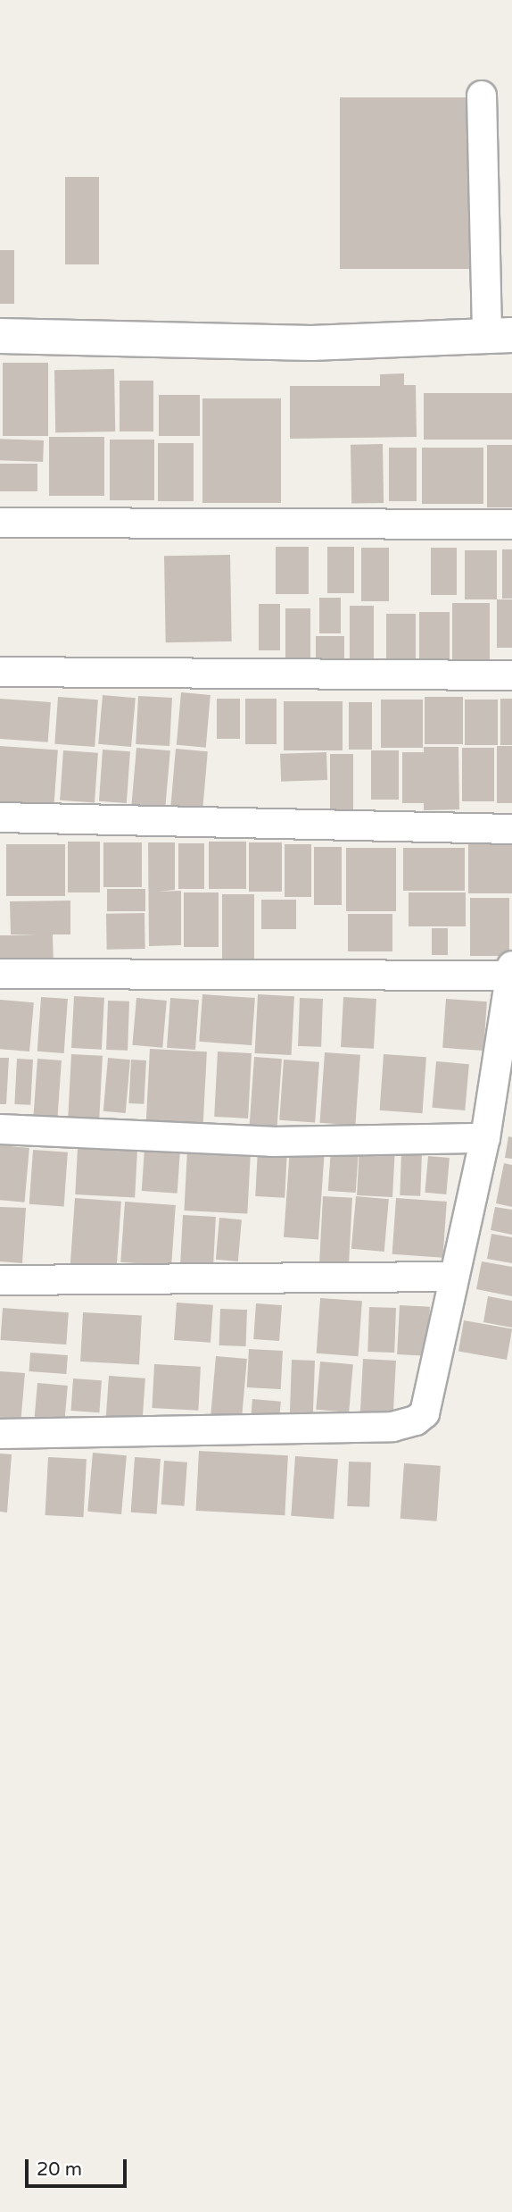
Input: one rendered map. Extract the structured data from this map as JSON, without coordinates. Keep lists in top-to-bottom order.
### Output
{
  "scale_bar": "20 m"
}
